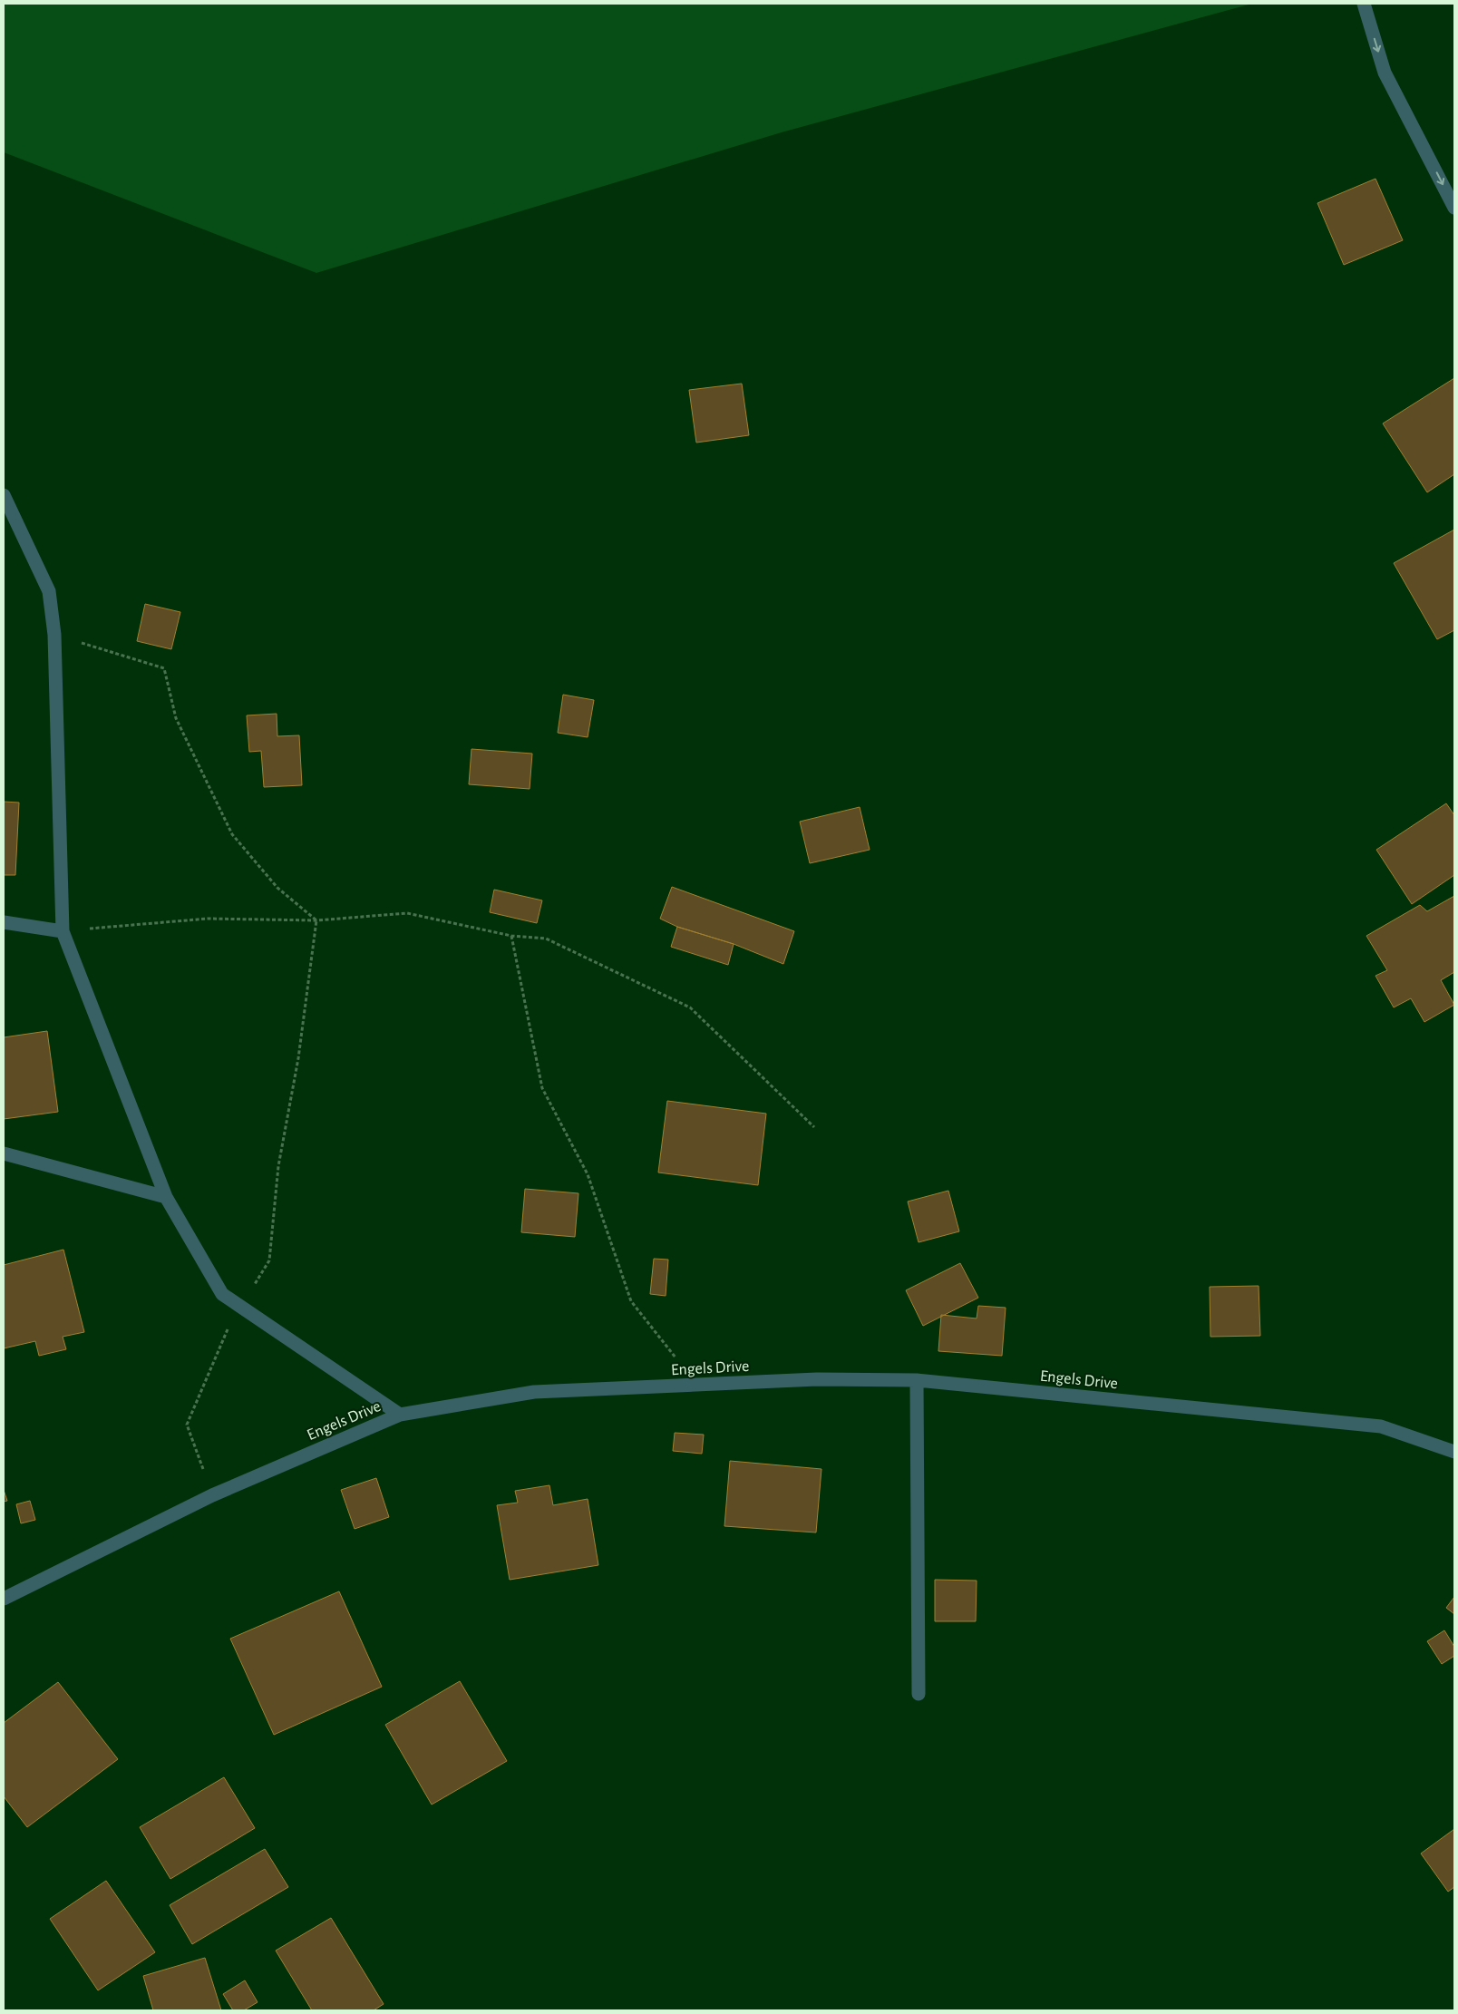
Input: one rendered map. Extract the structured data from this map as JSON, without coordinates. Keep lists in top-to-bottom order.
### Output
{
  "streets": {
    "street": ["Engels Drive"]
  }
}
